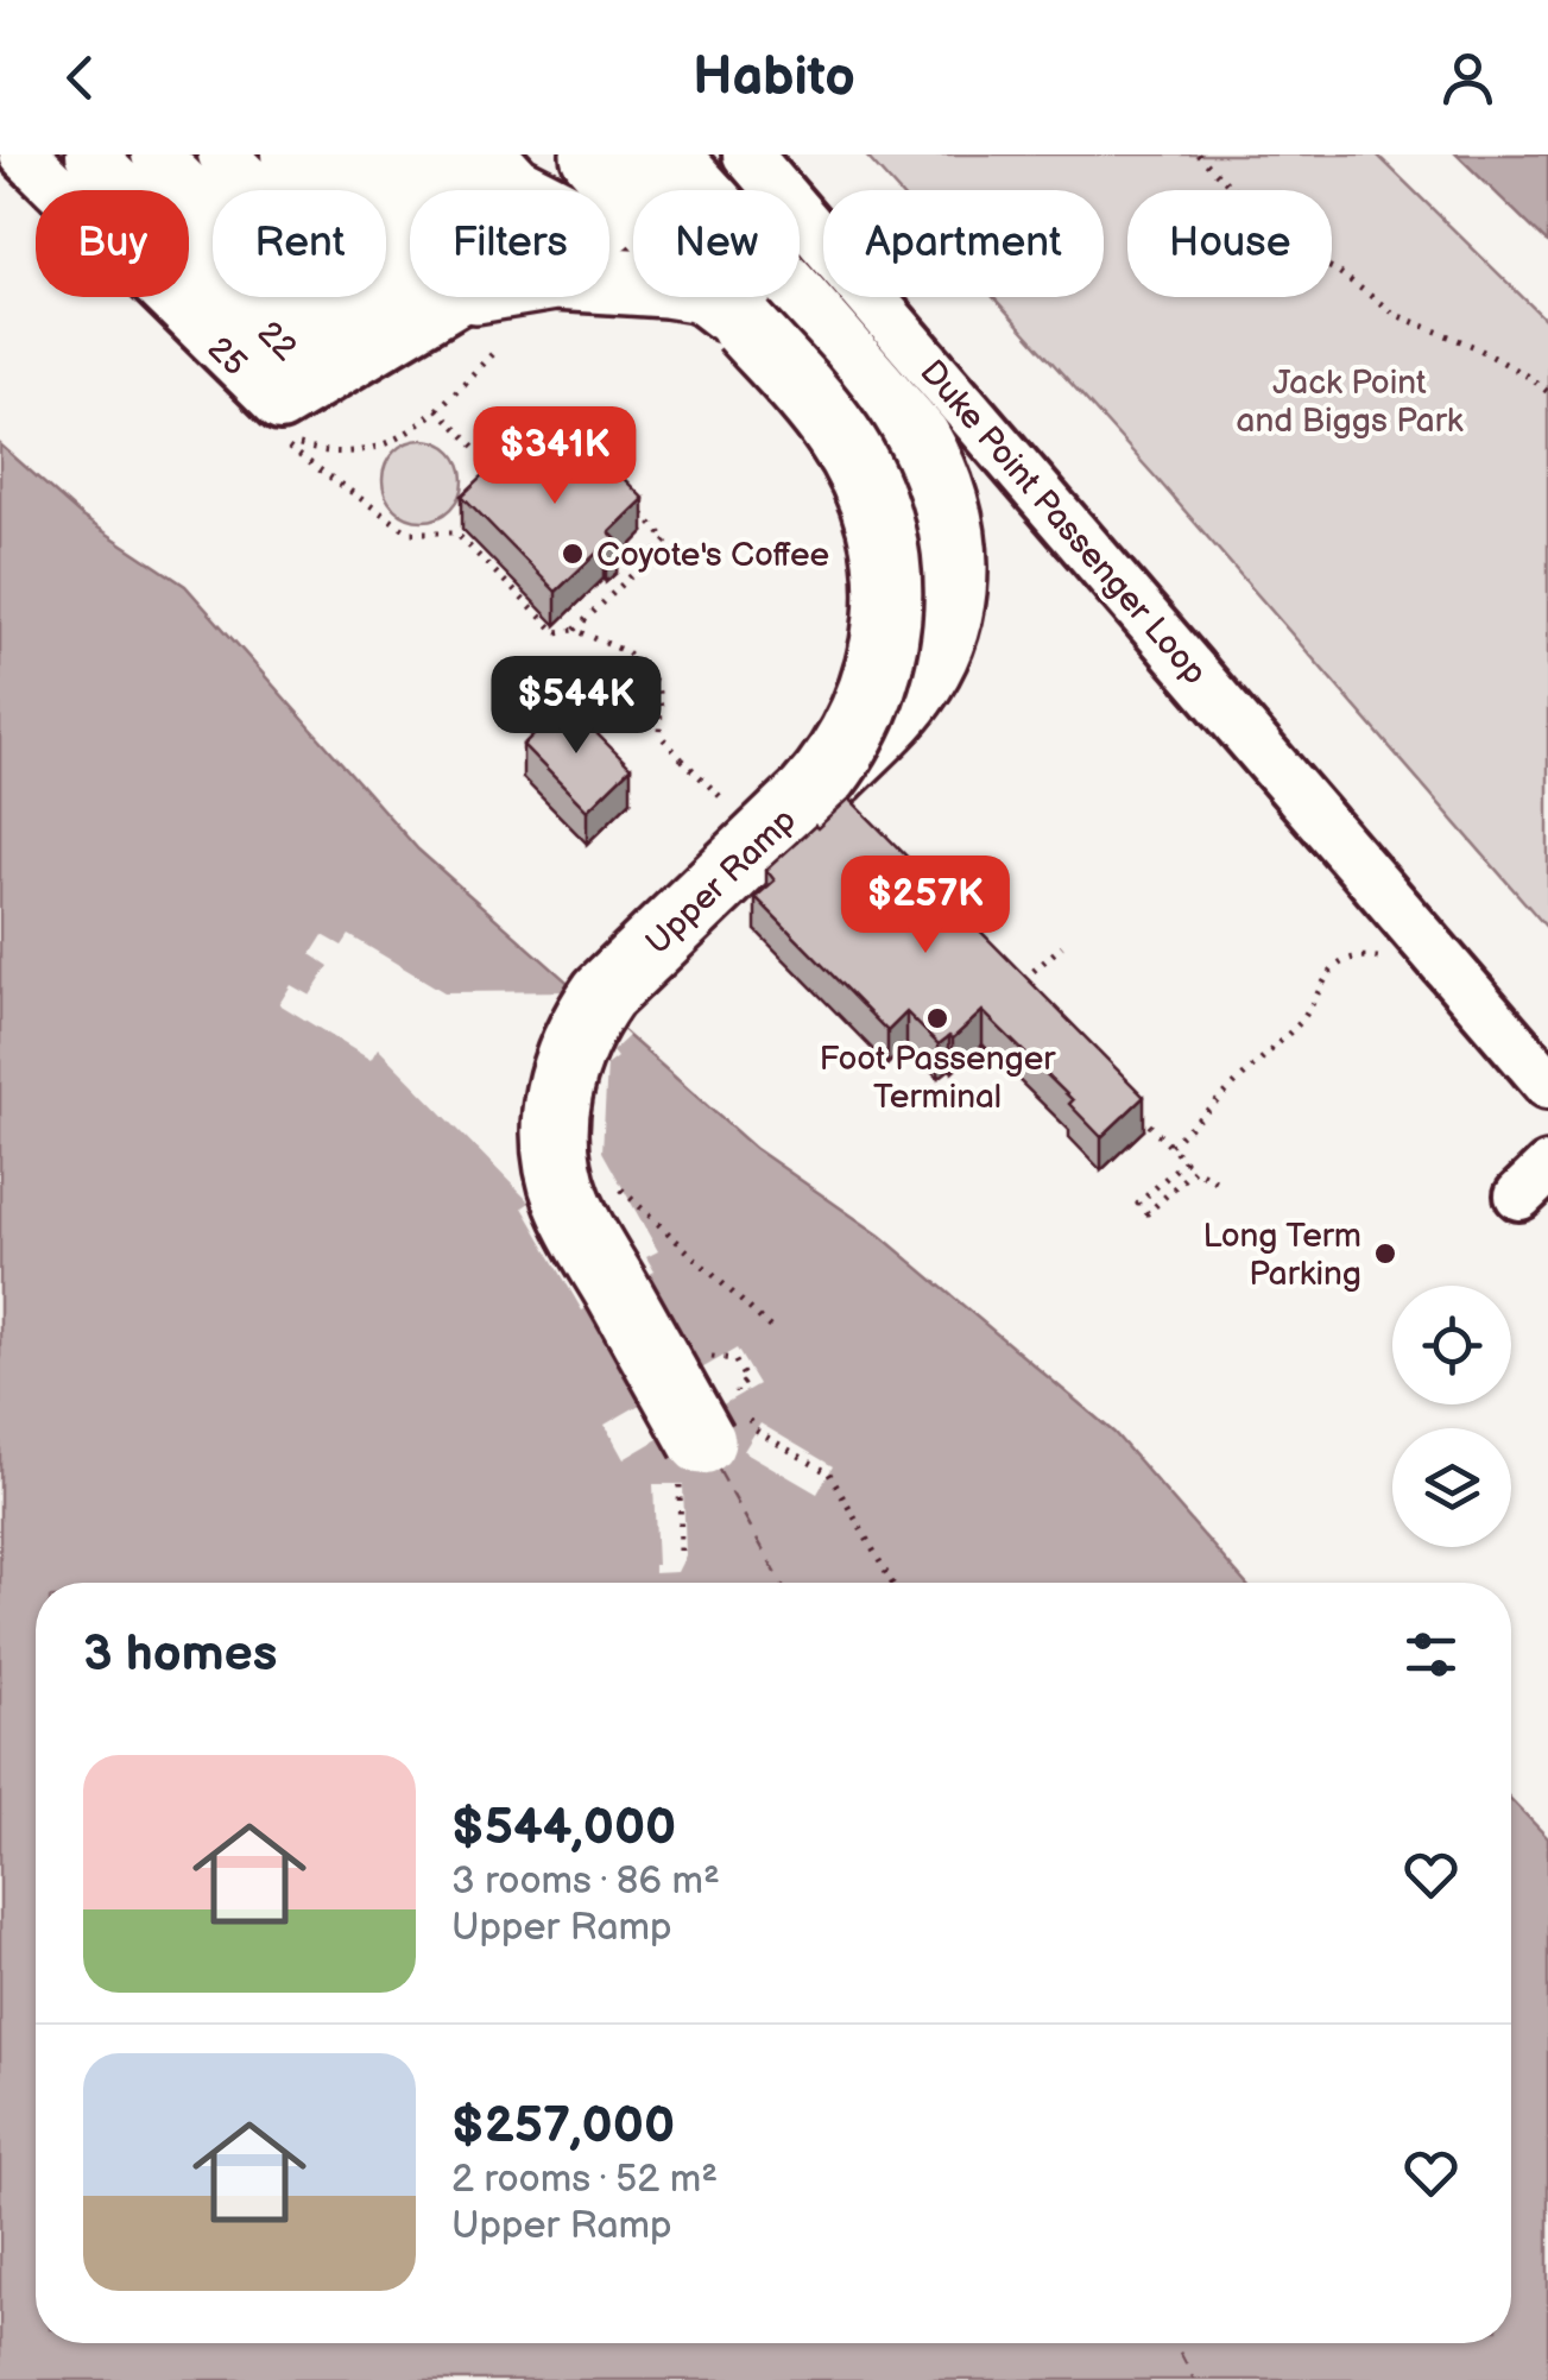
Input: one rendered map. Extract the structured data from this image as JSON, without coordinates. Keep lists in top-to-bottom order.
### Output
{
  "streets": {
    "highway": ["Upper Ramp"],
    "lane": ["22", "25", "Duke Point Passenger Loop"]
  },
  "crossings": [
    ["22", "25"]
  ],
  "parks": ["Jack Point and Biggs Park"],
  "places": ["Coyote's Coffee", "Foot Passenger Terminal", "Long Term Parking"],
  "page": {
    "header": "Habito",
    "chip": [
      "Buy",
      "Rent",
      "Filters",
      "New",
      "Apartment",
      "House"
    ],
    "price": ["$341K", "$544K", "$257K"],
    "heading": "3 homes",
    "list": [
      {
        "name": "$544,000",
        "note": "3 rooms · 86 m² · Upper Ramp"
      },
      {
        "name": "$257,000",
        "note": "2 rooms · 52 m² · Upper Ramp"
      }
    ]
  }
}
